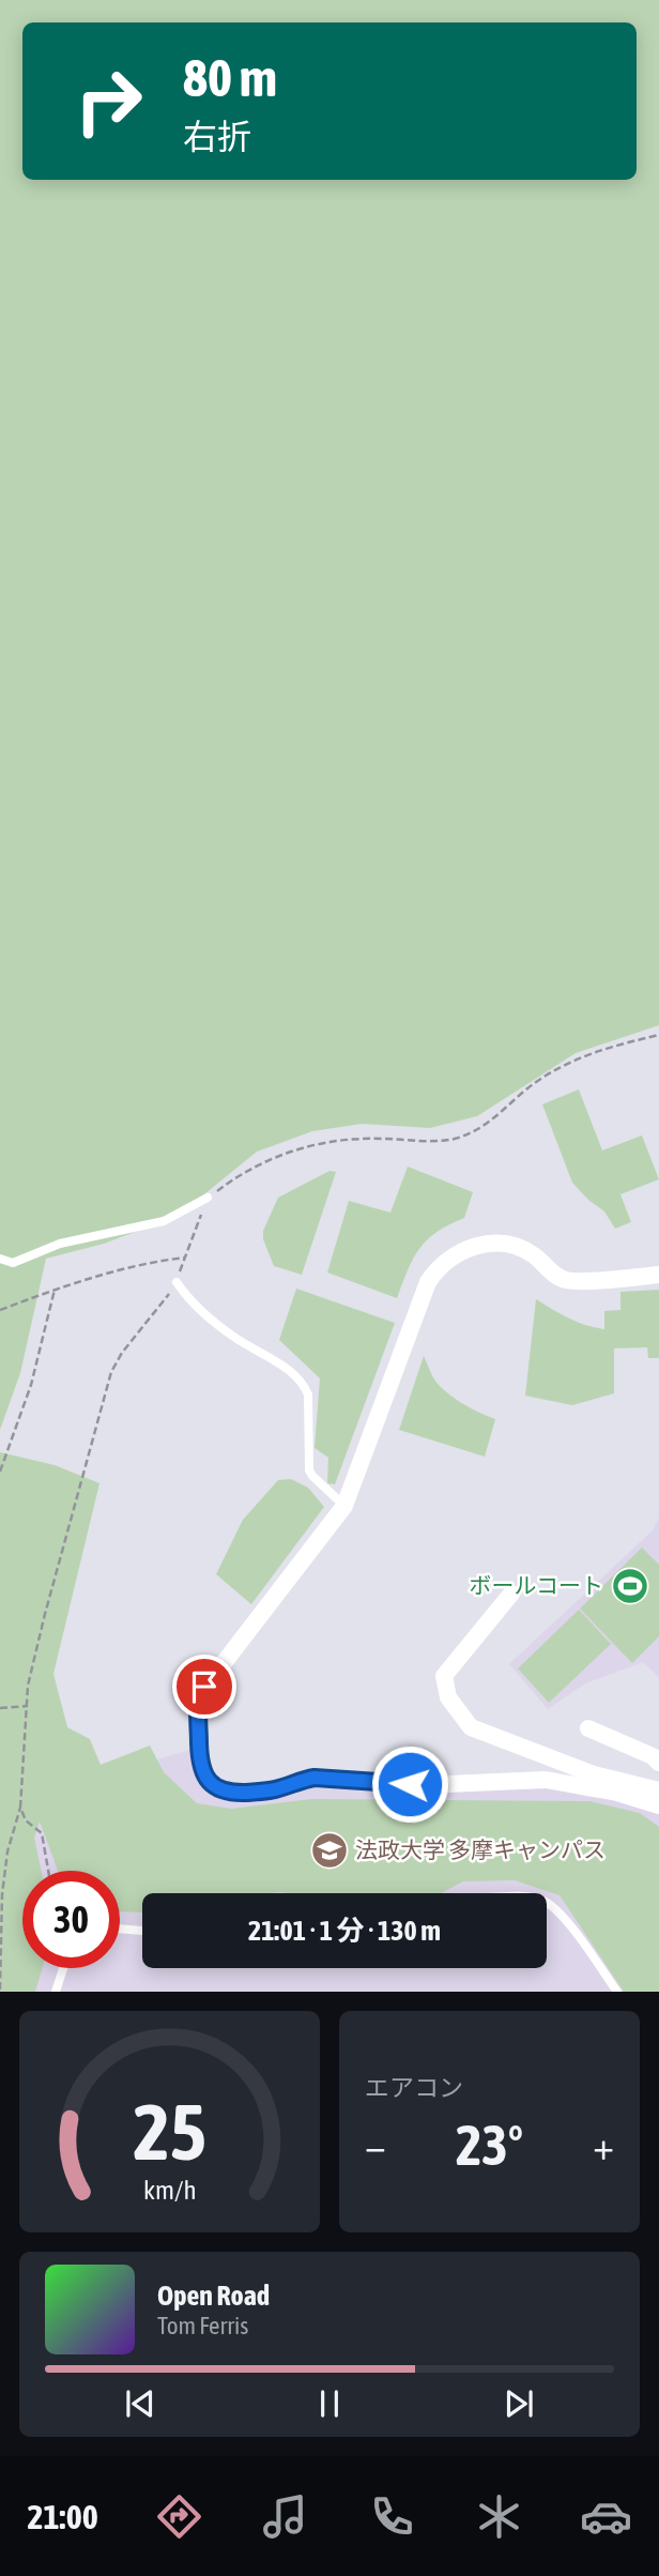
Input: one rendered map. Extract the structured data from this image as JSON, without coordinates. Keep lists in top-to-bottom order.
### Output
{
  "places": {
    "sports": ["ボールコート"],
    "school or university": ["法政大学 多摩キャンパス"]
  },
  "page": {
    "turn": ["80 m", "右折"],
    "limit": "30",
    "trip": "21:01 · 1 分 · 130 m",
    "tile": "エアコン",
    "heat": ["−", "23°", "+"],
    "song": ["Open Road", "Tom Ferris"],
    "tabs": "21:00",
    "gauge": ["25", "km/h"]
  }
}
